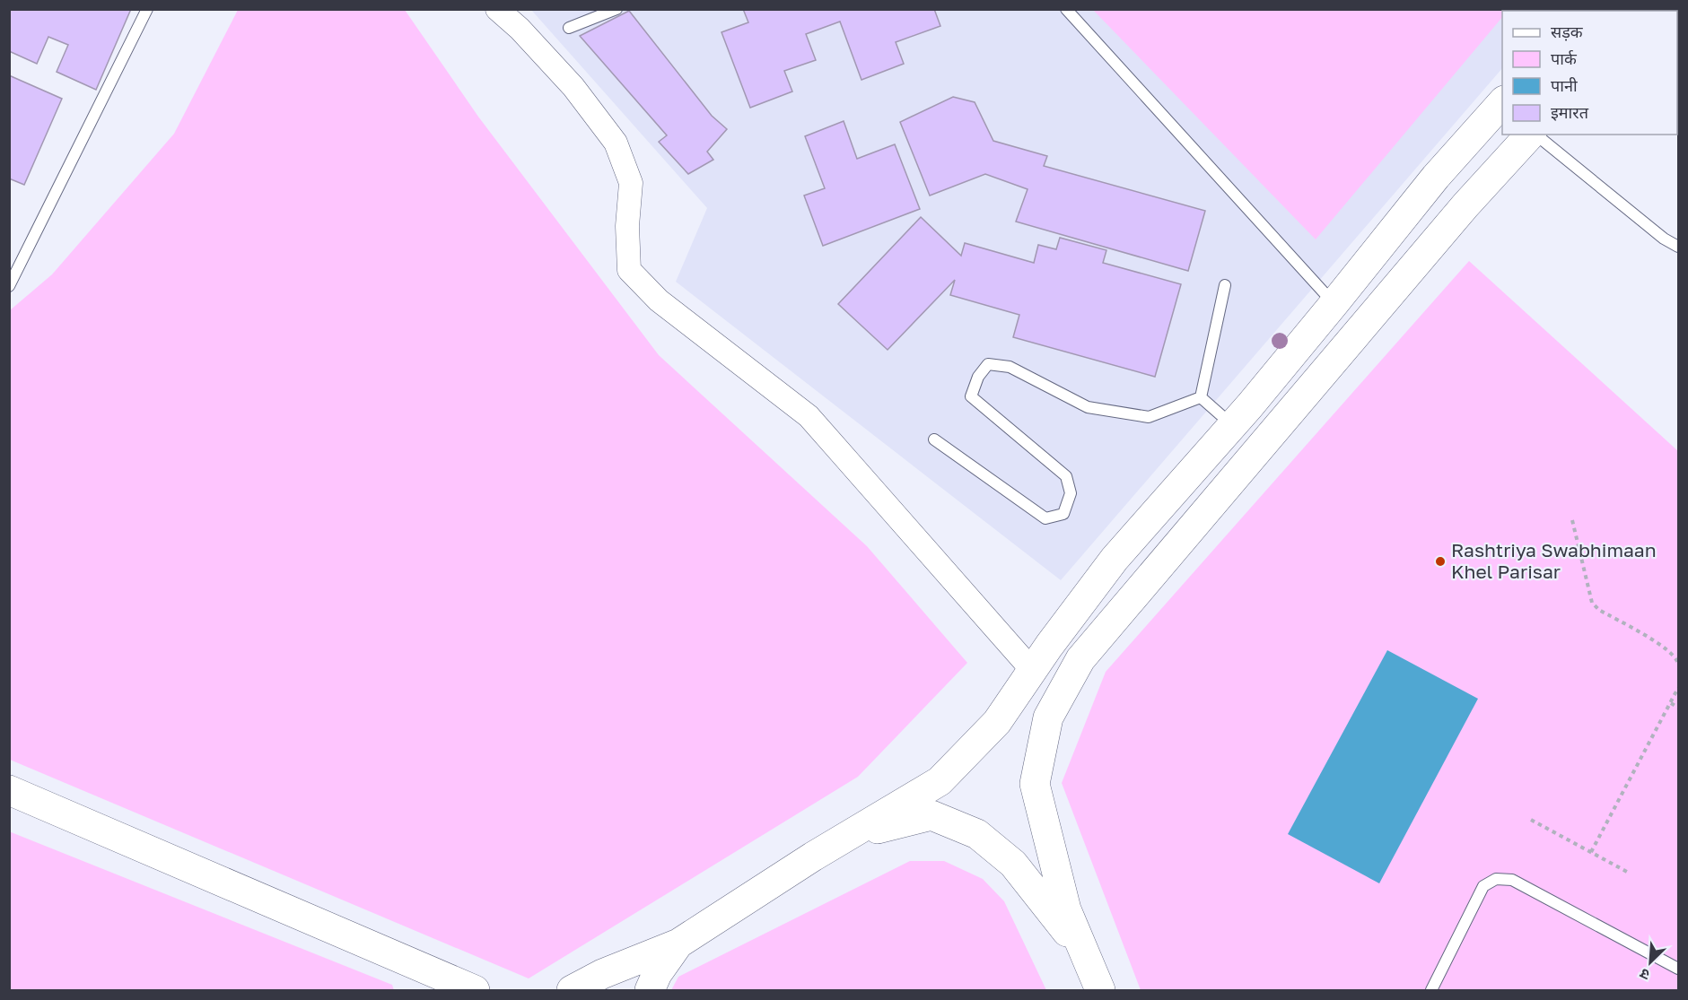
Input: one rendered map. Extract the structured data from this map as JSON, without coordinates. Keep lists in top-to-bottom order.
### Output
{
  "places": ["Rashtriya Swabhimaan Khel Parisar"],
  "legend": [
    "सड़क",
    "पार्क",
    "पानी",
    "इमारत"
  ],
  "north": "bottom left"
}
